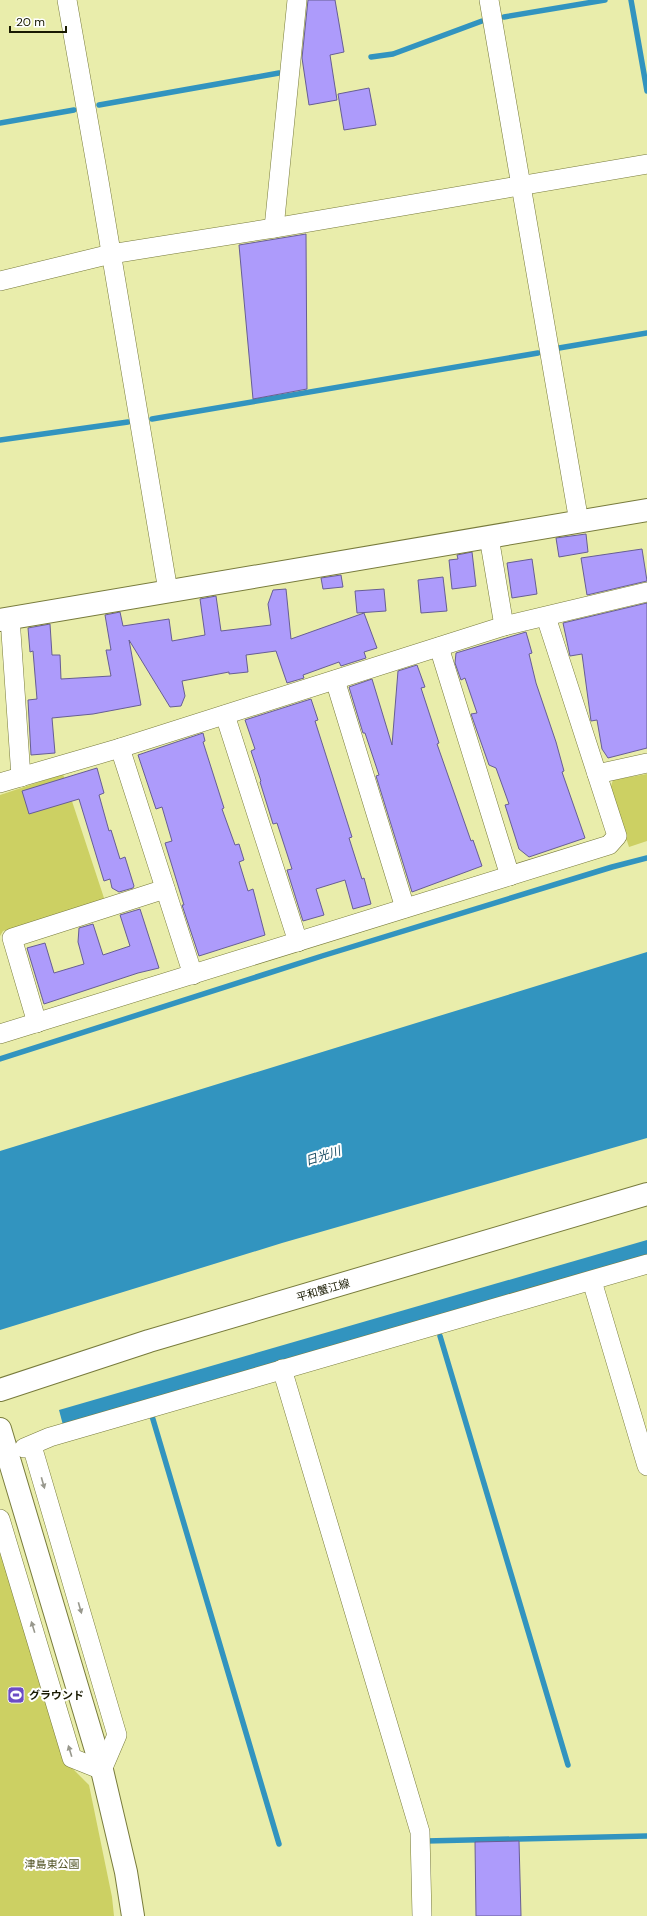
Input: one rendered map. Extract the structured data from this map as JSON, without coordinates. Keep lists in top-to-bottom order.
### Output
{
  "streets": {
    "street": ["平和蟹江線"]
  },
  "water": ["日光川"],
  "parks": ["津島東公園"],
  "places": {
    "sports": ["グラウンド"]
  },
  "scale_bar": "20 m"
}
